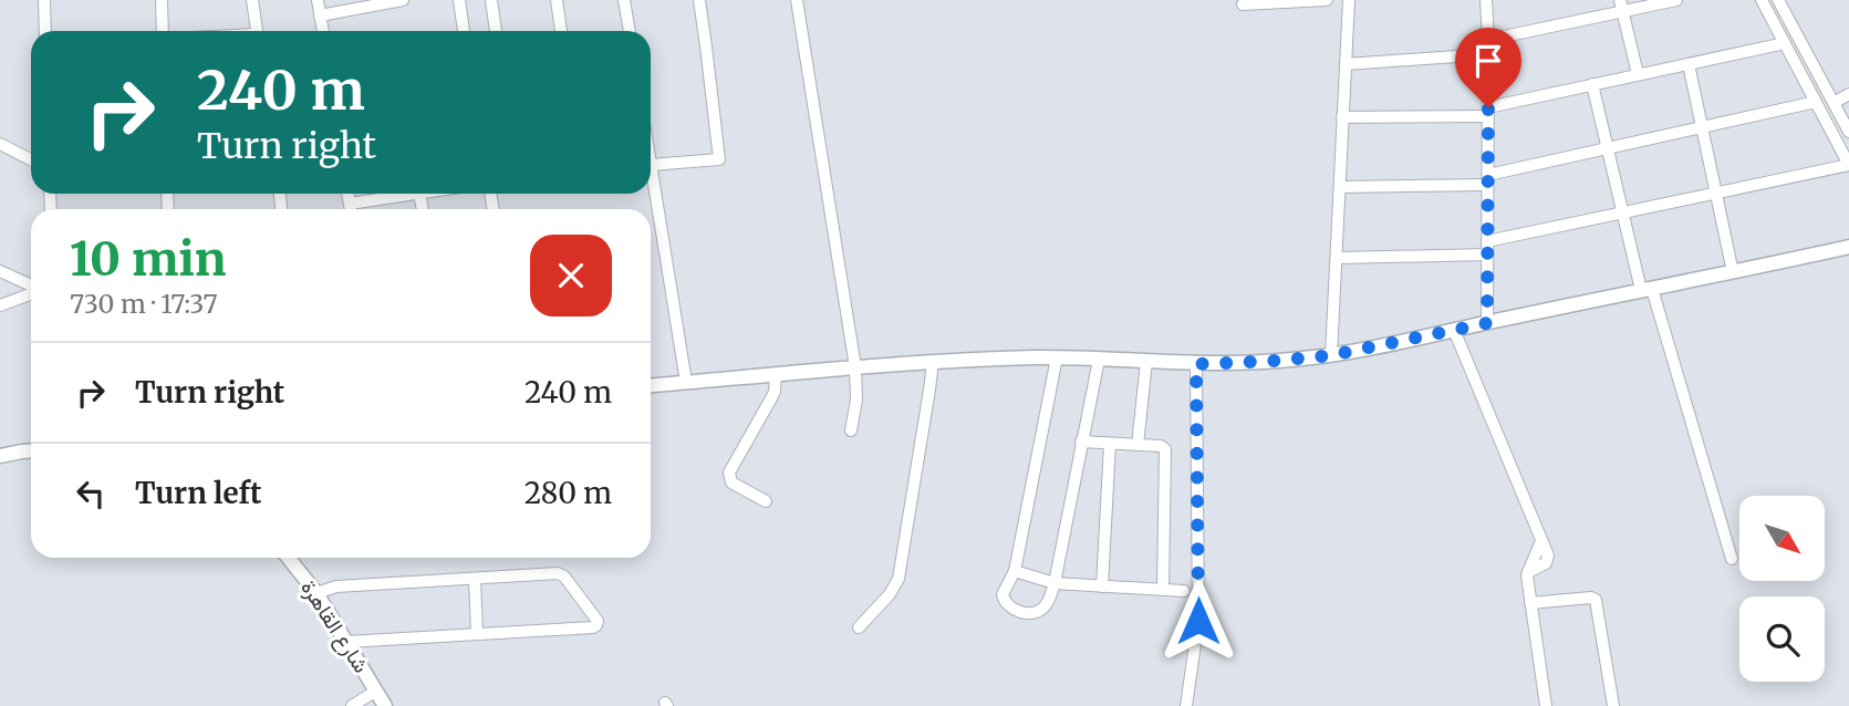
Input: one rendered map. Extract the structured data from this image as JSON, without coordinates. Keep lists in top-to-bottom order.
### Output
{
  "streets": {
    "main road": ["شارع القاهرة"]
  },
  "north": "bottom right",
  "page": {
    "turn": ["240 m", "Turn right"],
    "heading": ["10 min", "730 m · 17:37"],
    "list": [
      {
        "name": "Turn right",
        "value": "240 m"
      },
      {
        "name": "Turn left",
        "value": "280 m"
      }
    ]
  }
}
